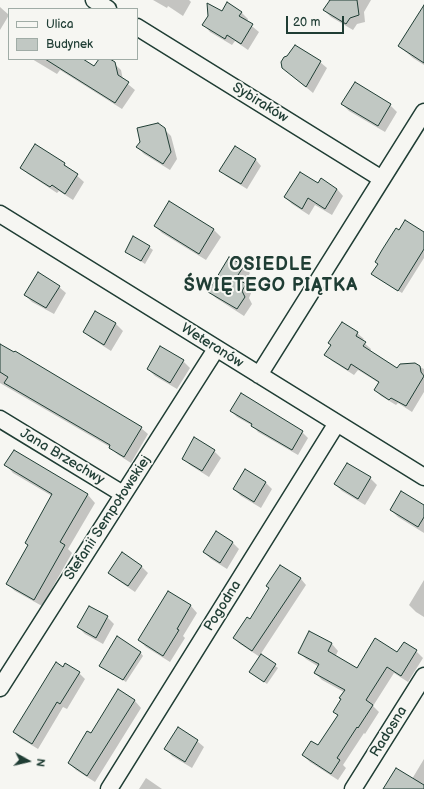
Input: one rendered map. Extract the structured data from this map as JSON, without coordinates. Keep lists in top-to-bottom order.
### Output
{
  "streets": {
    "street": [
      "Sybiraków",
      "Weteranów",
      "Jana Brzechwy",
      "Stefanii Sempołowskiej",
      "Pogodna",
      "Radosna"
    ]
  },
  "crossings": [
    ["Weteranów", "Stefanii Sempołowskiej"],
    ["Weteranów", "Pogodna"],
    ["Jana Brzechwy", "Stefanii Sempołowskiej"]
  ],
  "districts": ["OSIEDLE ŚWIĘTEGO PIĄTKA"],
  "legend": ["Ulica", "Budynek"],
  "scale_bar": "20 m",
  "north": "right"
}
